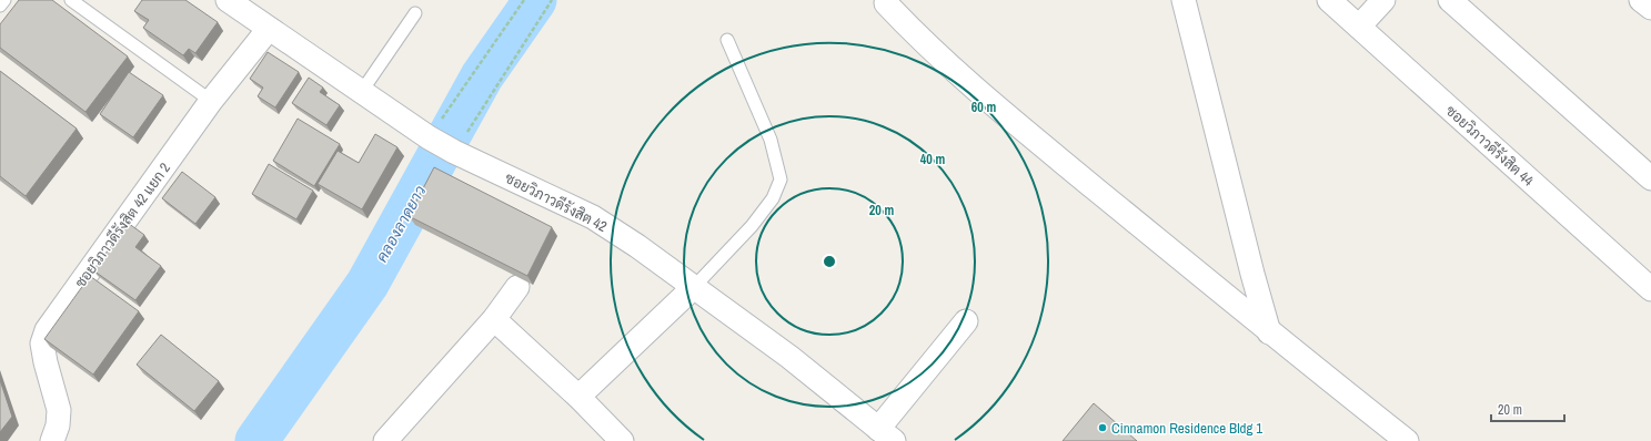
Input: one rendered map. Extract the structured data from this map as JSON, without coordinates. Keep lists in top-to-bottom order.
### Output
{
  "streets": {
    "street": ["ซอยวิภาวดีรังสิต 44", "ซอยวิภาวดีรังสิต 42", "ซอยวิภาวดีรังสิต 42 แยก 2"]
  },
  "crossings": [
    ["ซอยวิภาวดีรังสิต 42", "ซอยวิภาวดีรังสิต 42 แยก 2"]
  ],
  "water": ["คลองลาดยาว"],
  "places": ["Cinnamon Residence Bldg 1"],
  "scale_bar": "20 m",
  "rings": ["60 m", "40 m", "20 m"]
}
